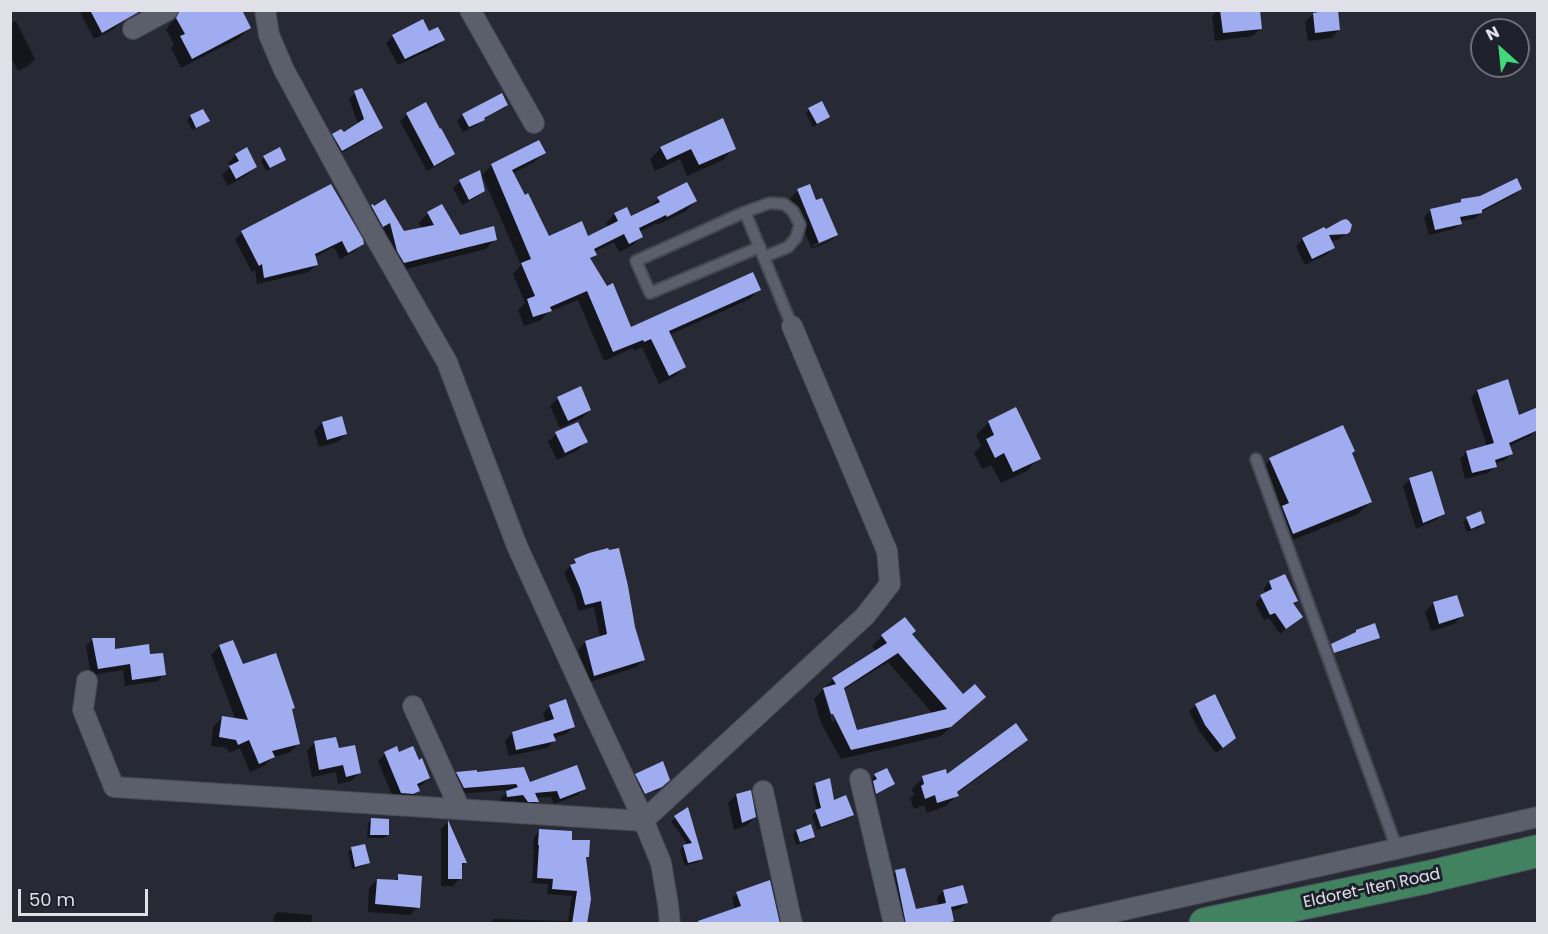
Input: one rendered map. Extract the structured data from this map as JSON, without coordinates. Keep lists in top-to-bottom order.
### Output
{
  "streets": {
    "main road": ["Eldoret-Iten Road"]
  },
  "scale_bar": "50 m",
  "north": "top left"
}
